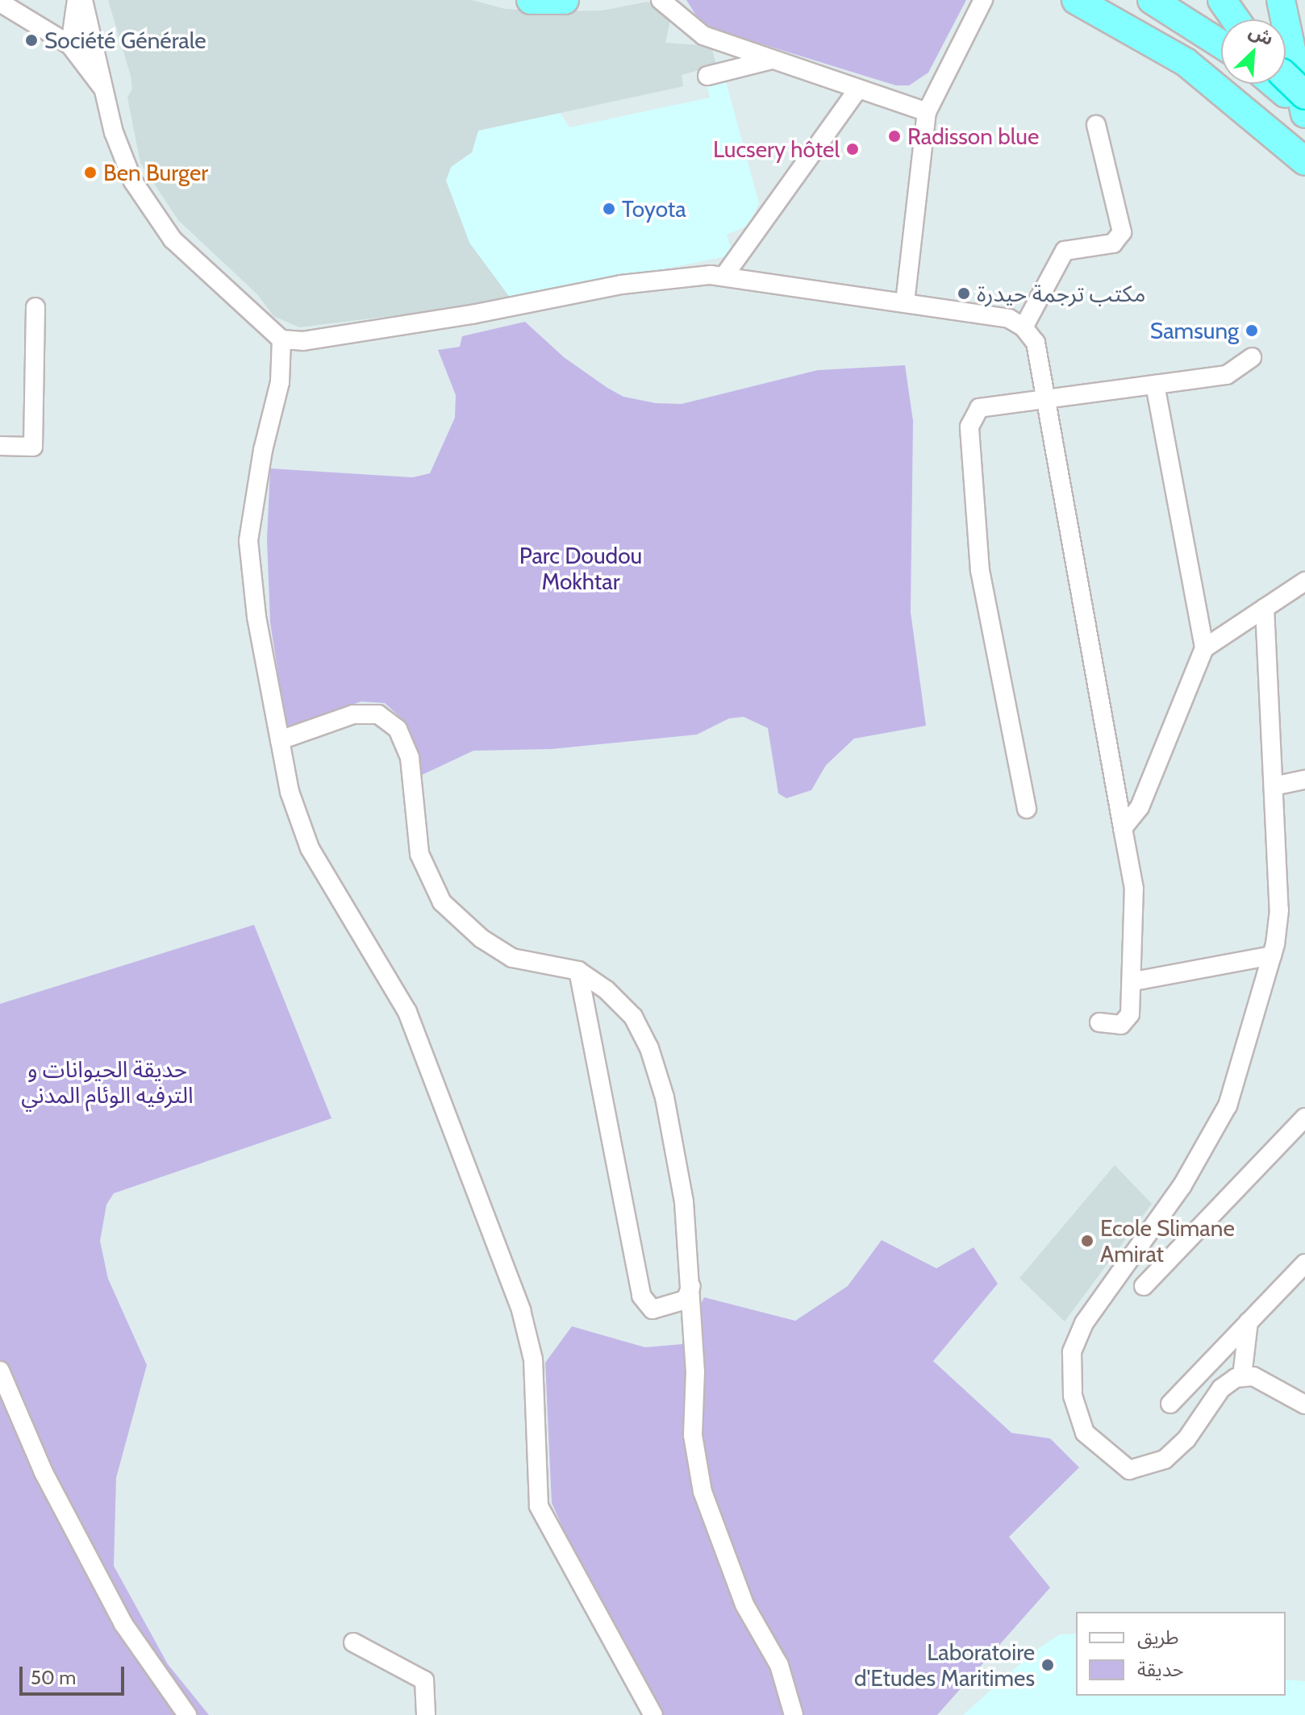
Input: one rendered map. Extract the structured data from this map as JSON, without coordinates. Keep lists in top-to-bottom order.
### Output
{
  "parks": ["Parc Doudou Mokhtar", "حديقة الحيوانات و الترفيه الوئام المدني"],
  "places": [
    "Société Générale",
    "Radisson blue",
    "Lucsery hôtel",
    "Ben Burger",
    "Toyota",
    "مكتب ترجمة حيدرة",
    "Samsung",
    "Ecole Slimane Amirat",
    "Laboratoire d'Etudes Maritimes"
  ],
  "legend": ["طريق", "حديقة"],
  "scale_bar": "50 m",
  "north": "top right"
}
